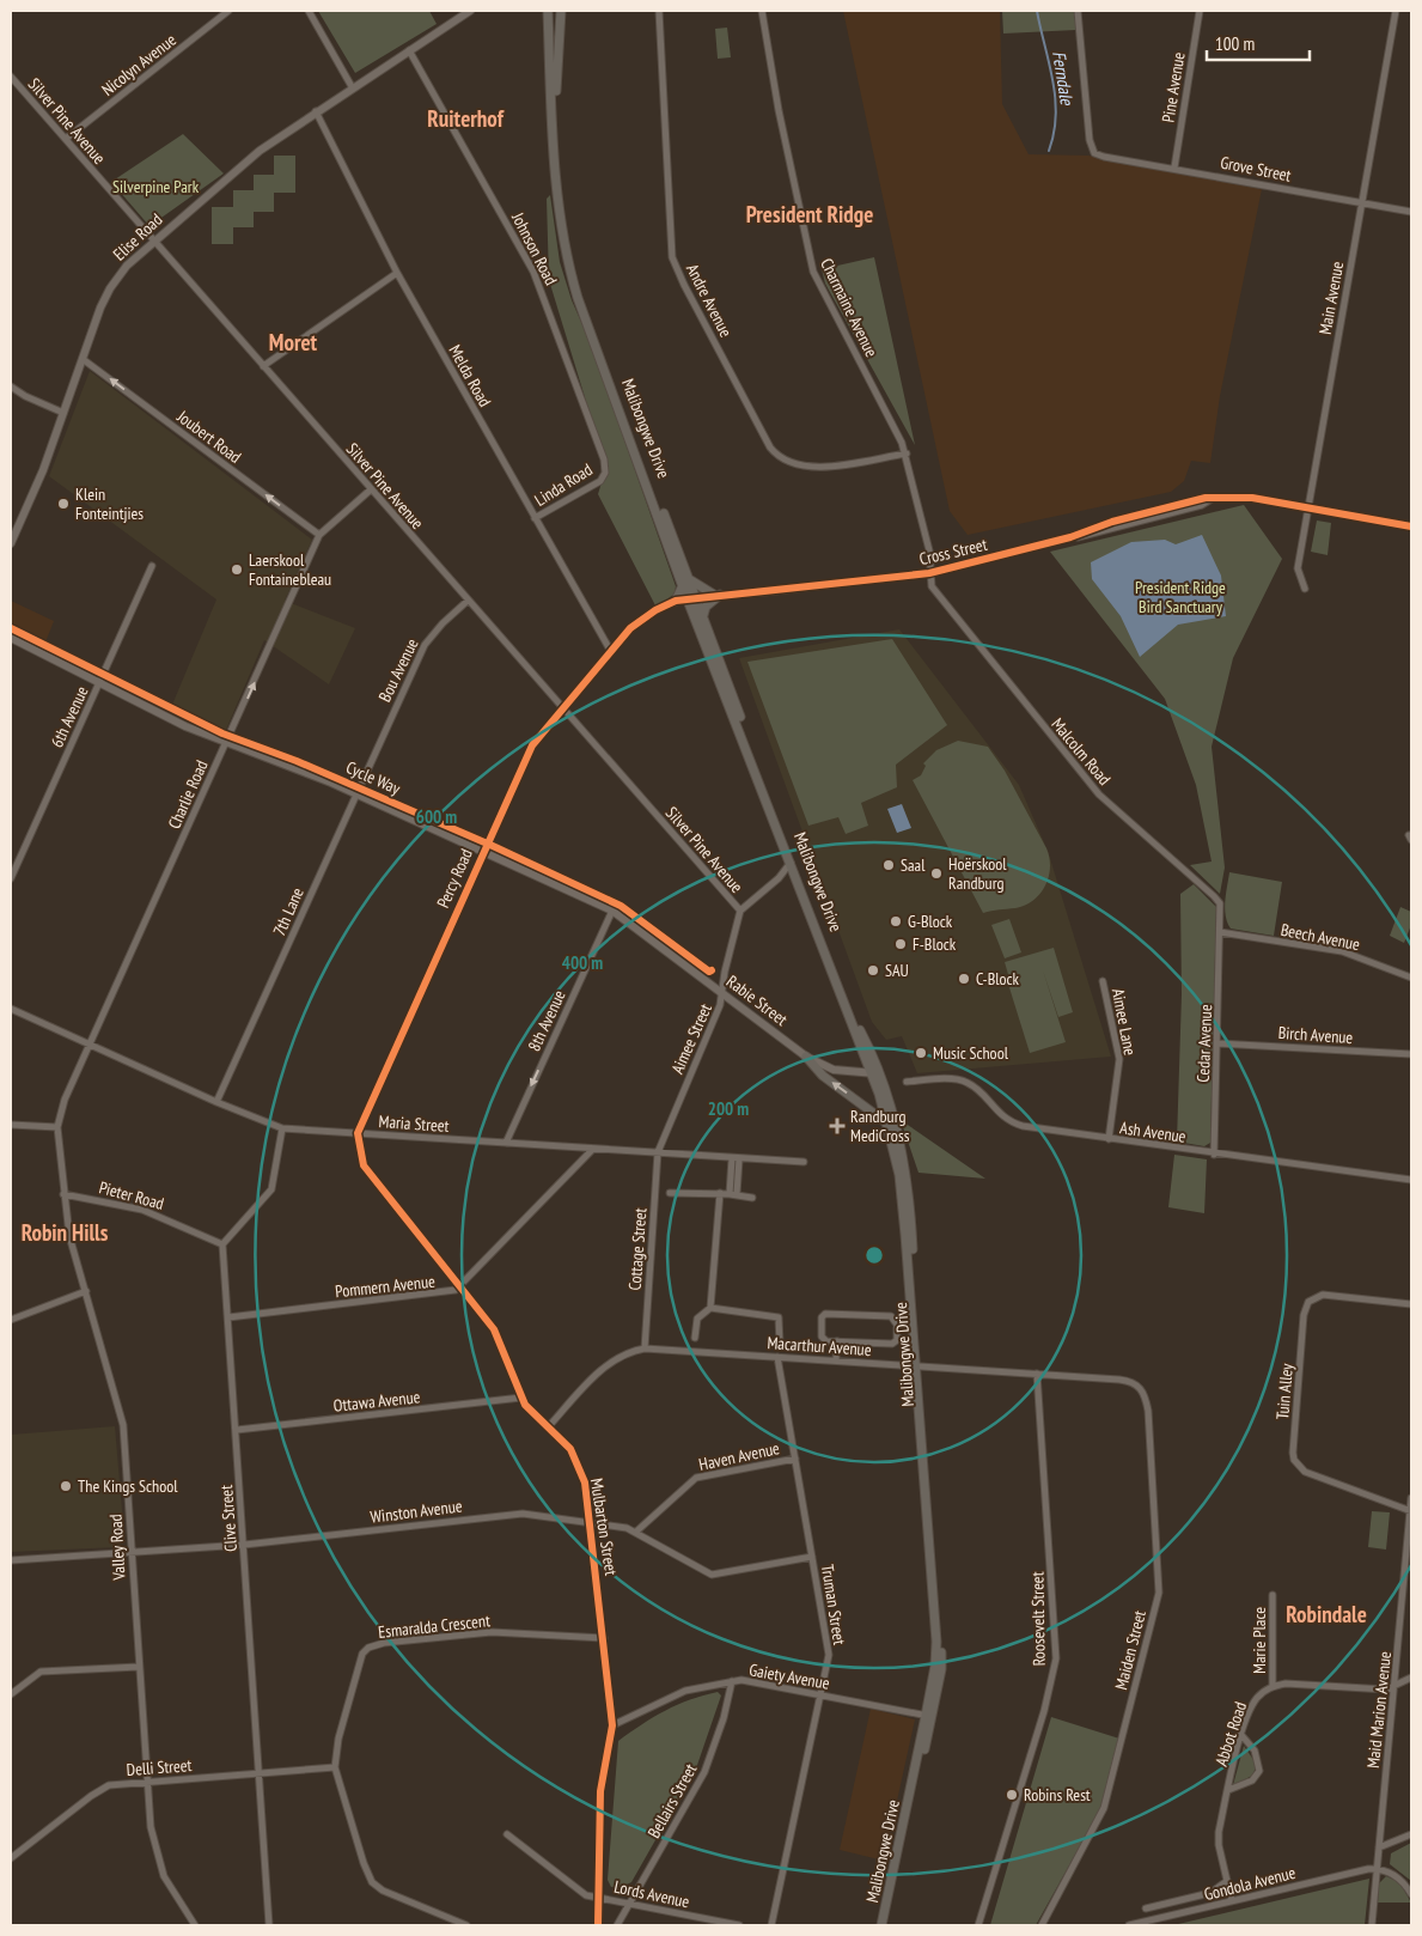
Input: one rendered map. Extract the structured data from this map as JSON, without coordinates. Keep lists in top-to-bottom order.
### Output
{
  "streets": {
    "main road": ["Malibongwe Drive"],
    "street": [
      "Nicolyn Avenue",
      "Pine Avenue",
      "Silver Pine Avenue",
      "Grove Street",
      "Elise Road",
      "Johnson Road",
      "Main Avenue",
      "Andre Avenue",
      "Charmaine Avenue",
      "Melda Road",
      "Joubert Road",
      "Linda Road",
      "Cross Street",
      "Bou Avenue",
      "6th Avenue",
      "Malcolm Road",
      "Charlie Road",
      "Percy Road",
      "7th Lane",
      "Beech Avenue",
      "Rabie Street",
      "8th Avenue",
      "Aimee Lane",
      "Birch Avenue",
      "Aimee Street",
      "Cedar Avenue",
      "Maria Street",
      "Ash Avenue",
      "Pieter Road",
      "Cottage Street",
      "Pommern Avenue",
      "Macarthur Avenue",
      "Tuin Alley",
      "Ottawa Avenue",
      "Haven Avenue",
      "Winston Avenue",
      "Clive Street",
      "Mulbarton Street",
      "Valley Road",
      "Truman Street",
      "Roosevelt Street",
      "Esmaralda Crescent",
      "Marie Place",
      "Maiden Street",
      "Gaiety Avenue",
      "Maid Marion Avenue",
      "Abbot Road",
      "Delli Street",
      "Bellairs Street",
      "Gondola Avenue",
      "Lords Avenue"
    ],
    "cycle path": ["Cycle Way"]
  },
  "crossings": [
    ["Nicolyn Avenue", "Silver Pine Avenue"],
    ["Pine Avenue", "Grove Street"],
    ["Silver Pine Avenue", "Elise Road"],
    ["Silver Pine Avenue", "Bou Avenue"],
    ["Silver Pine Avenue", "Charlie Road"],
    ["Silver Pine Avenue", "Percy Road"],
    ["Silver Pine Avenue", "Aimee Street"],
    ["Grove Street", "Main Avenue"],
    ["Elise Road", "Johnson Road"],
    ["Elise Road", "Melda Road"],
    ["Elise Road", "Joubert Road"],
    ["Johnson Road", "Linda Road"],
    ["Main Avenue", "Cross Street"],
    ["Andre Avenue", "Charmaine Avenue"],
    ["Charmaine Avenue", "Cross Street"],
    ["Charmaine Avenue", "Malcolm Road"],
    ["Melda Road", "Linda Road"],
    ["Melda Road", "Percy Road"],
    ["Malibongwe Drive", "Cross Street"],
    ["Malibongwe Drive", "Percy Road"],
    ["Malibongwe Drive", "Rabie Street"],
    ["Malibongwe Drive", "Macarthur Avenue"],
    ["Malibongwe Drive", "Gaiety Avenue"],
    ["Joubert Road", "Charlie Road"],
    ["Cross Street", "Malcolm Road"],
    ["Cross Street", "Percy Road"],
    ["Bou Avenue", "7th Lane"],
    ["6th Avenue", "Rabie Street"],
    ["Malcolm Road", "Beech Avenue"],
    ["Malcolm Road", "Cedar Avenue"],
    ["Charlie Road", "Rabie Street"],
    ["Charlie Road", "Maria Street"],
    ["Charlie Road", "Valley Road"],
    ["Percy Road", "Rabie Street"],
    ["Percy Road", "Maria Street"],
    ["Percy Road", "Mulbarton Street"],
    ["7th Lane", "Rabie Street"],
    ["7th Lane", "Maria Street"],
    ["Beech Avenue", "Cedar Avenue"],
    ["Rabie Street", "8th Avenue"],
    ["Rabie Street", "Aimee Street"],
    ["8th Avenue", "Maria Street"],
    ["Aimee Lane", "Ash Avenue"],
    ["Birch Avenue", "Cedar Avenue"],
    ["Aimee Street", "Maria Street"],
    ["Aimee Street", "Cottage Street"],
    ["Cedar Avenue", "Ash Avenue"],
    ["Maria Street", "Cottage Street"],
    ["Maria Street", "Pommern Avenue"],
    ["Maria Street", "Mulbarton Street"],
    ["Pieter Road", "Clive Street"],
    ["Pieter Road", "Valley Road"],
    ["Cottage Street", "Macarthur Avenue"],
    ["Pommern Avenue", "Clive Street"],
    ["Pommern Avenue", "Mulbarton Street"],
    ["Macarthur Avenue", "Mulbarton Street"],
    ["Macarthur Avenue", "Truman Street"],
    ["Macarthur Avenue", "Roosevelt Street"],
    ["Macarthur Avenue", "Maiden Street"],
    ["Tuin Alley", "Maid Marion Avenue"],
    ["Ottawa Avenue", "Clive Street"],
    ["Ottawa Avenue", "Mulbarton Street"],
    ["Haven Avenue", "Winston Avenue"],
    ["Haven Avenue", "Truman Street"],
    ["Winston Avenue", "Clive Street"],
    ["Winston Avenue", "Mulbarton Street"],
    ["Winston Avenue", "Valley Road"],
    ["Winston Avenue", "Truman Street"],
    ["Clive Street", "Delli Street"],
    ["Mulbarton Street", "Esmaralda Crescent"],
    ["Mulbarton Street", "Gaiety Avenue"],
    ["Mulbarton Street", "Lords Avenue"],
    ["Valley Road", "Delli Street"],
    ["Truman Street", "Gaiety Avenue"],
    ["Esmaralda Crescent", "Delli Street"],
    ["Marie Place", "Abbot Road"],
    ["Gaiety Avenue", "Bellairs Street"],
    ["Maid Marion Avenue", "Gondola Avenue"],
    ["Abbot Road", "Gondola Avenue"],
    ["Bellairs Street", "Lords Avenue"]
  ],
  "one_way": ["Joubert Road", "8th Avenue"],
  "districts": [
    "Ruiterhof",
    "President Ridge",
    "Moret",
    "Robin Hills",
    "Robindale"
  ],
  "water": ["Ferndale"],
  "parks": ["Silverpine Park", "President Ridge Bird Sanctuary"],
  "places": {
    "other": [
      "Klein Fonteintjies",
      "Laerskool Fontainebleau",
      "Saal",
      "Hoërskool Randburg",
      "G-Block",
      "F-Block",
      "SAU",
      "C-Block",
      "Music School",
      "The Kings School",
      "Robins Rest"
    ],
    "health": ["Randburg MediCross"]
  },
  "scale_bar": "100 m",
  "rings": ["600 m", "400 m", "200 m"]
}
